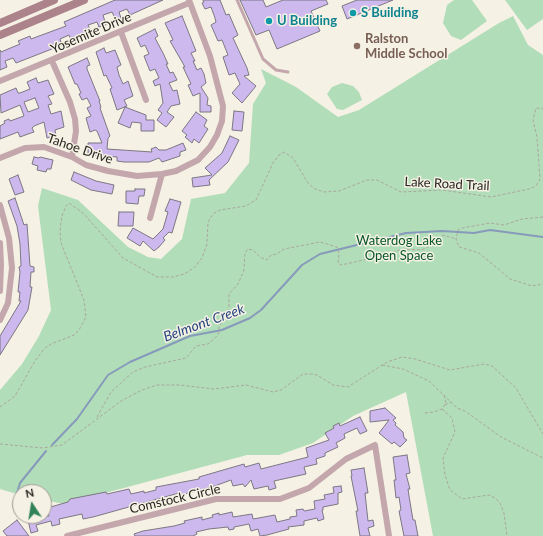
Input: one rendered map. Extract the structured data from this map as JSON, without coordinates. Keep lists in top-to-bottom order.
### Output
{
  "streets": {
    "street": ["Yosemite Drive", "Tahoe Drive", "Comstock Circle"],
    "path": ["Lake Road Trail"]
  },
  "crossings": [
    ["Yosemite Drive", "Tahoe Drive"]
  ],
  "water": ["Belmont Creek"],
  "parks": ["Waterdog Lake Open Space"],
  "places": ["S Building", "U Building", "Ralston Middle School"],
  "north": "top"
}
